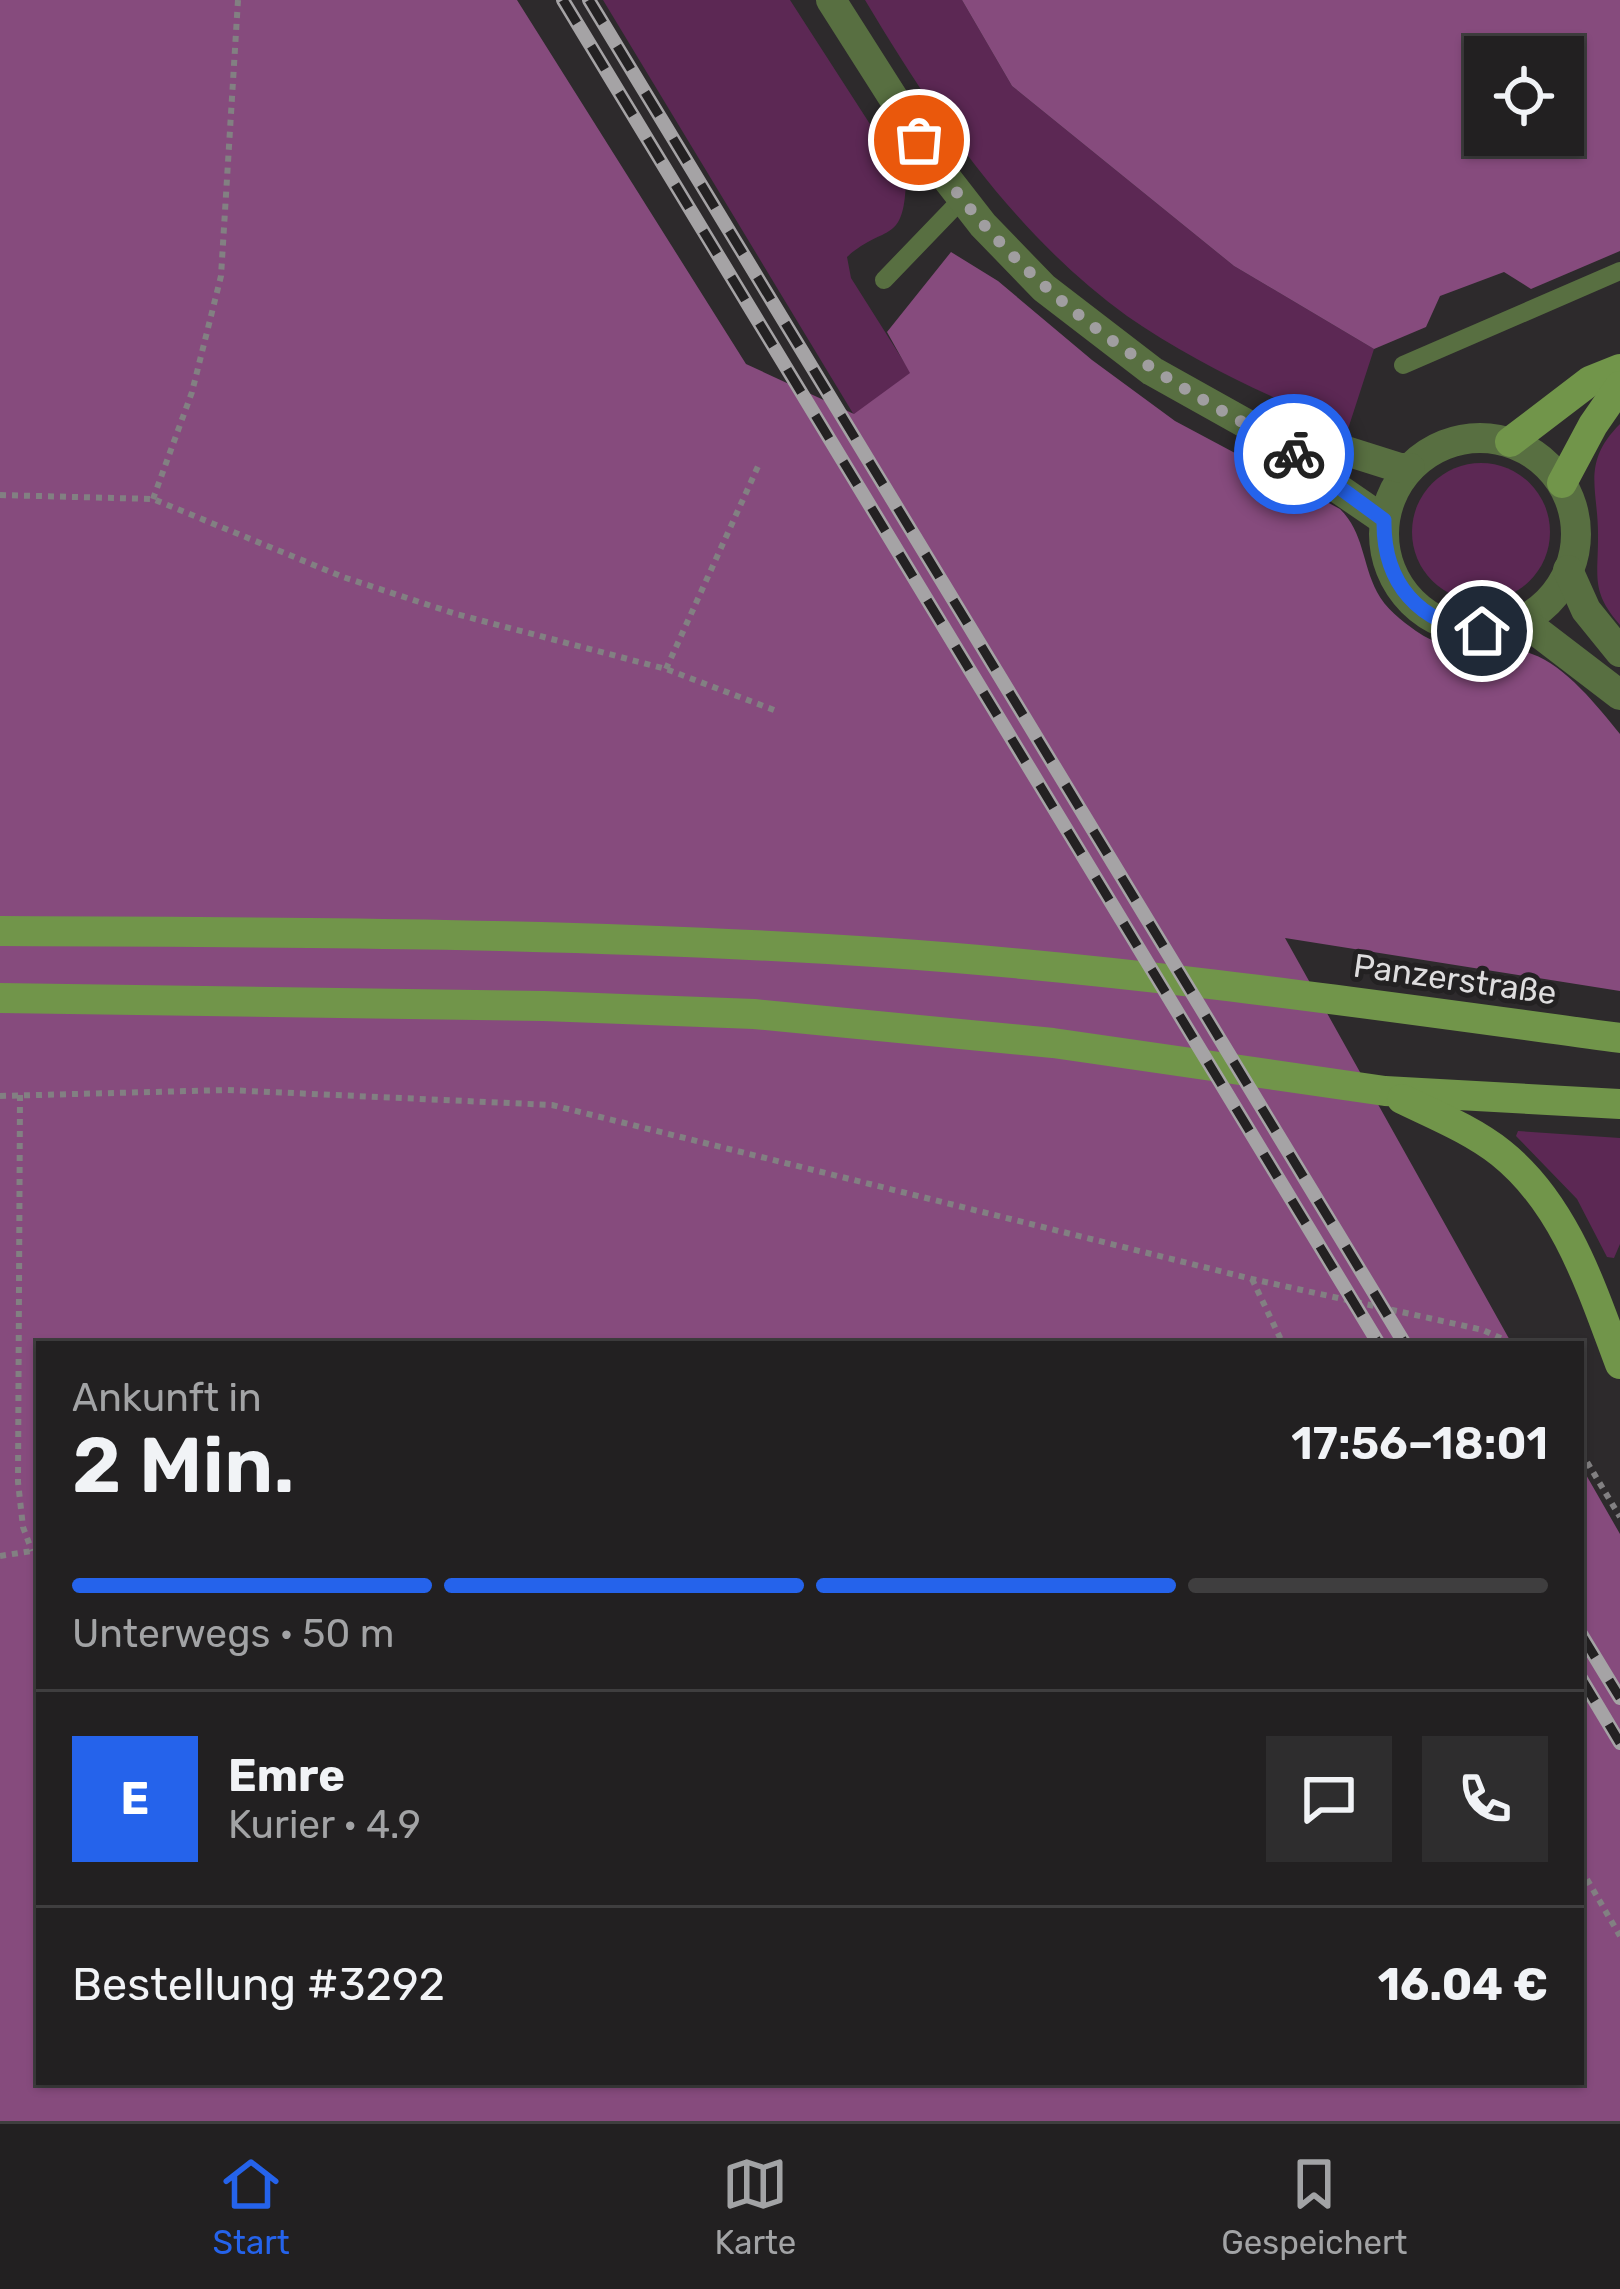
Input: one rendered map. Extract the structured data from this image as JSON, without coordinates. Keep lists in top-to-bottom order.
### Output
{
  "streets": {
    "main road": ["Panzerstraße"]
  },
  "page": {
    "heading": ["2 Min.", "Ankunft in", "17:56–18:01"],
    "panel": [
      "Emre",
      "Kurier · 4.9",
      "Bestellung #3292",
      "16.04 €"
    ],
    "bar": "Unterwegs · 50 m",
    "round": "E",
    "tabs": ["Start", "Karte", "Gespeichert"]
  }
}
